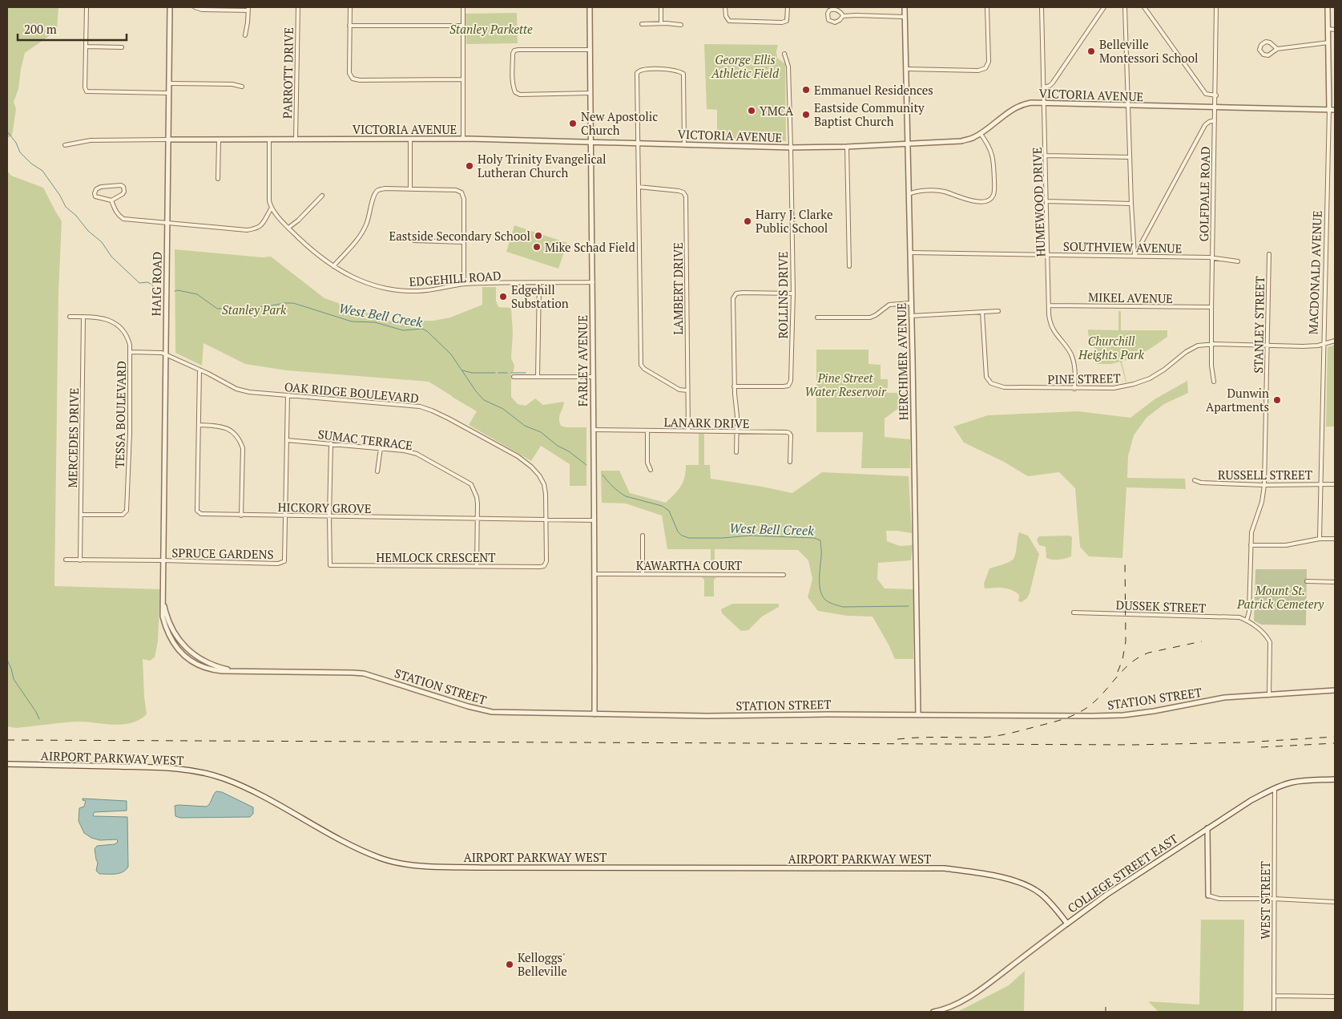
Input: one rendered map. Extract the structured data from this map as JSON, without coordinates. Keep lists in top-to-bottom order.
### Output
{
  "streets": {
    "main road": ["AIRPORT PARKWAY WEST", "COLLEGE STREET EAST"],
    "street": [
      "PARROTT DRIVE",
      "VICTORIA AVENUE",
      "GOLFDALE ROAD",
      "HUMEWOOD DRIVE",
      "SOUTHVIEW AVENUE",
      "MACDONALD AVENUE",
      "EDGEHILL ROAD",
      "HAIG ROAD",
      "LAMBERT DRIVE",
      "ROLLINS DRIVE",
      "MIKEL AVENUE",
      "STANLEY STREET",
      "FARLEY AVENUE",
      "HERCHIMER AVENUE",
      "PINE STREET",
      "OAK RIDGE BOULEVARD",
      "TESSA BOULEVARD",
      "LANARK DRIVE",
      "MERCEDES DRIVE",
      "SUMAC TERRACE",
      "RUSSELL STREET",
      "HICKORY GROVE",
      "SPRUCE GARDENS",
      "HEMLOCK CRESCENT",
      "KAWARTHA COURT",
      "DUSSEK STREET",
      "STATION STREET",
      "WEST STREET"
    ]
  },
  "crossings": [
    ["PARROTT DRIVE", "VICTORIA AVENUE"],
    ["VICTORIA AVENUE", "GOLFDALE ROAD"],
    ["VICTORIA AVENUE", "HUMEWOOD DRIVE"],
    ["VICTORIA AVENUE", "MACDONALD AVENUE"],
    ["VICTORIA AVENUE", "HAIG ROAD"],
    ["VICTORIA AVENUE", "ROLLINS DRIVE"],
    ["VICTORIA AVENUE", "FARLEY AVENUE"],
    ["VICTORIA AVENUE", "HERCHIMER AVENUE"],
    ["GOLFDALE ROAD", "SOUTHVIEW AVENUE"],
    ["GOLFDALE ROAD", "MIKEL AVENUE"],
    ["GOLFDALE ROAD", "PINE STREET"],
    ["HUMEWOOD DRIVE", "SOUTHVIEW AVENUE"],
    ["HUMEWOOD DRIVE", "MIKEL AVENUE"],
    ["HUMEWOOD DRIVE", "PINE STREET"],
    ["SOUTHVIEW AVENUE", "HERCHIMER AVENUE"],
    ["MACDONALD AVENUE", "PINE STREET"],
    ["MACDONALD AVENUE", "RUSSELL STREET"],
    ["EDGEHILL ROAD", "FARLEY AVENUE"],
    ["HAIG ROAD", "OAK RIDGE BOULEVARD"],
    ["HAIG ROAD", "SPRUCE GARDENS"],
    ["HAIG ROAD", "STATION STREET"],
    ["LAMBERT DRIVE", "LANARK DRIVE"],
    ["STANLEY STREET", "PINE STREET"],
    ["STANLEY STREET", "RUSSELL STREET"],
    ["STANLEY STREET", "DUSSEK STREET"],
    ["FARLEY AVENUE", "LANARK DRIVE"],
    ["FARLEY AVENUE", "HICKORY GROVE"],
    ["FARLEY AVENUE", "KAWARTHA COURT"],
    ["FARLEY AVENUE", "STATION STREET"],
    ["HERCHIMER AVENUE", "STATION STREET"],
    ["OAK RIDGE BOULEVARD", "TESSA BOULEVARD"],
    ["OAK RIDGE BOULEVARD", "HICKORY GROVE"],
    ["OAK RIDGE BOULEVARD", "SPRUCE GARDENS"],
    ["OAK RIDGE BOULEVARD", "HEMLOCK CRESCENT"],
    ["TESSA BOULEVARD", "MERCEDES DRIVE"],
    ["MERCEDES DRIVE", "SPRUCE GARDENS"],
    ["SUMAC TERRACE", "HICKORY GROVE"],
    ["SUMAC TERRACE", "SPRUCE GARDENS"],
    ["SUMAC TERRACE", "HEMLOCK CRESCENT"],
    ["HICKORY GROVE", "SPRUCE GARDENS"],
    ["HICKORY GROVE", "HEMLOCK CRESCENT"],
    ["SPRUCE GARDENS", "STATION STREET"],
    ["AIRPORT PARKWAY WEST", "COLLEGE STREET EAST"],
    ["COLLEGE STREET EAST", "WEST STREET"]
  ],
  "water": ["West Bell Creek"],
  "parks": [
    "Stanley Parkette",
    "George Ellis Athletic Field",
    "Stanley Park",
    "Churchill Heights Park",
    "Pine Street Water Reservoir",
    "Mount St. Patrick Cemetery"
  ],
  "places": [
    "Belleville Montessori School",
    "Emmanuel Residences",
    "YMCA",
    "Eastside Community Baptist Church",
    "New Apostolic Church",
    "Holy Trinity Evangelical Lutheran Church",
    "Harry J. Clarke Public School",
    "Eastside Secondary School",
    "Mike Schad Field",
    "Edgehill Substation",
    "Dunwin Apartments",
    "Kelloggs' Belleville"
  ],
  "scale_bar": "200 m"
}
